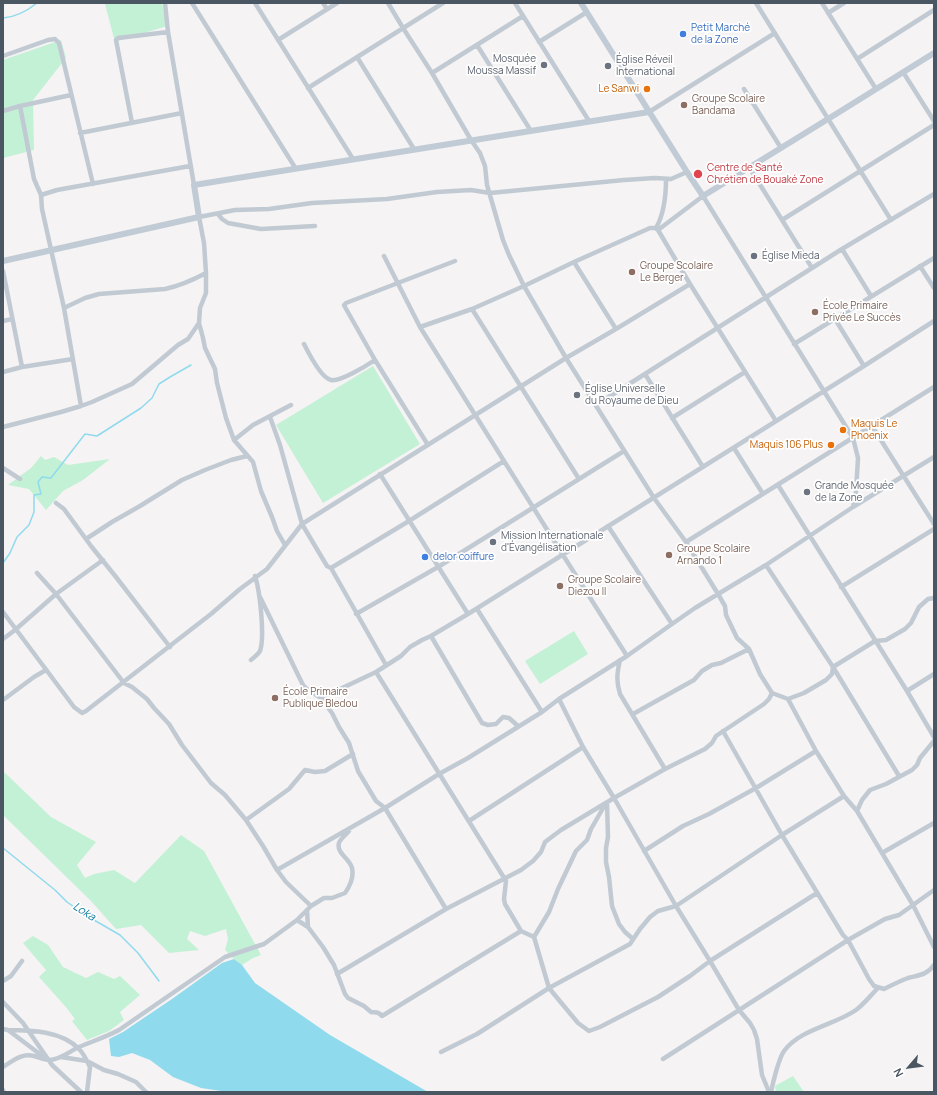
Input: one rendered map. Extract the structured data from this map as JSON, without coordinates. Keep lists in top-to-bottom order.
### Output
{
  "water": ["Loka"],
  "places": [
    "Petit Marché de la Zone",
    "Mosquée Moussa Massif",
    "Église Réveil International",
    "Le Sanwi",
    "Groupe Scolaire Bandama",
    "Centre de Santé Chrétien de Bouaké Zone",
    "Église Mieda",
    "Groupe Scolaire Le Berger",
    "École Primaire Privée Le Succès",
    "Église Universelle du Royaume de Dieu",
    "Maquis Le Phoenix",
    "Maquis 106 Plus",
    "Grande Mosquée de la Zone",
    "Mission Internationale d'Évangélisation",
    "Groupe Scolaire Arnando 1",
    "delor coiffure",
    "Groupe Scolaire Diezou II",
    "École Primaire Publique Bledou"
  ],
  "north": "bottom left"
}
